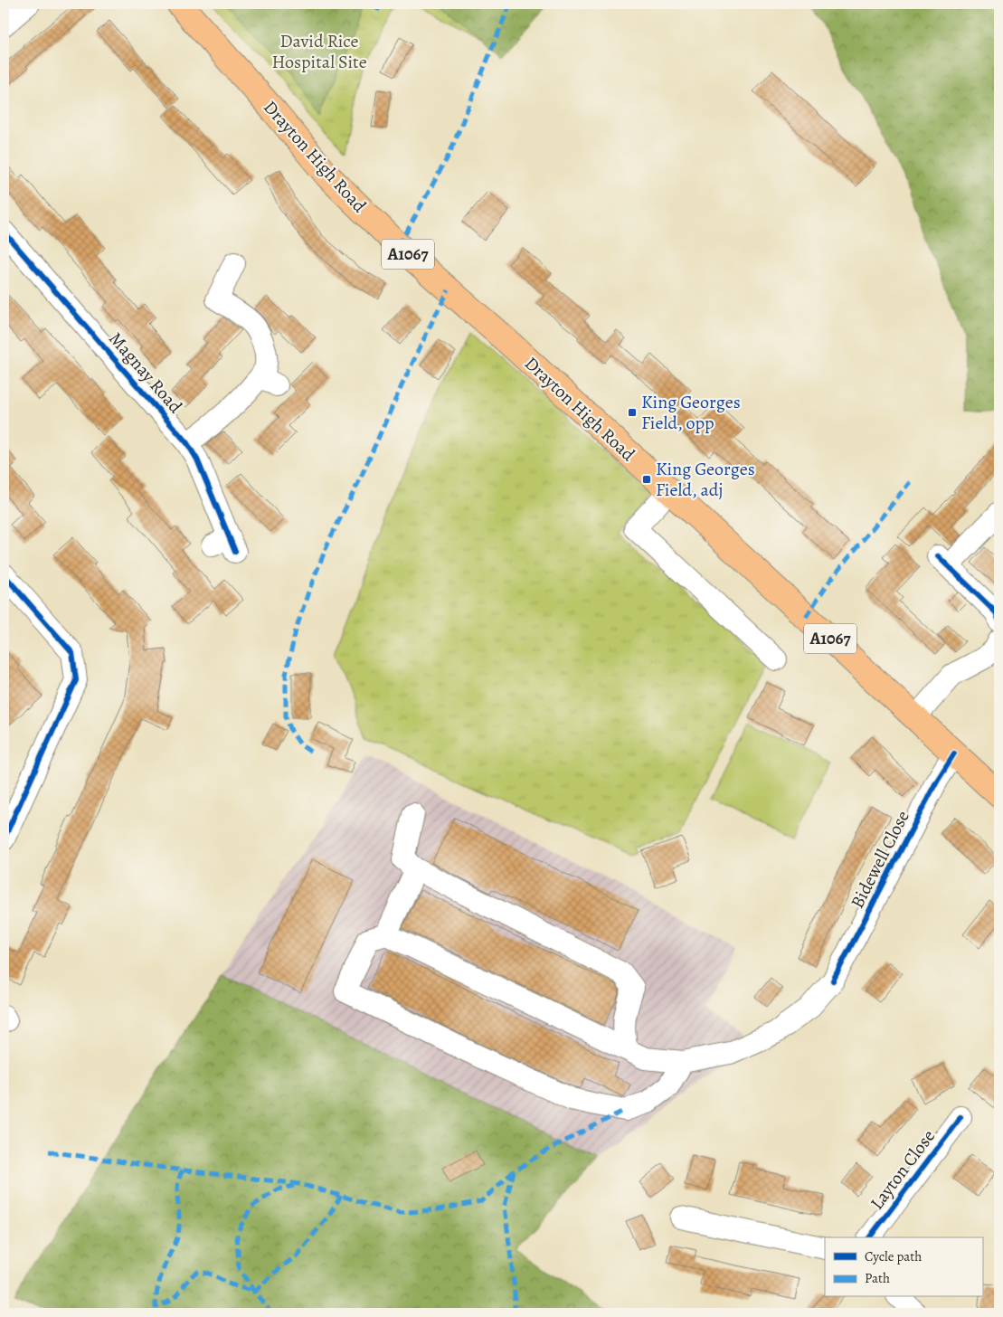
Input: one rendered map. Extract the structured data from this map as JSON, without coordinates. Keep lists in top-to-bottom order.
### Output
{
  "streets": {
    "main road": ["Drayton High Road", "A1067"],
    "street": ["Magnay Road", "Bidewell Close", "Layton Close"]
  },
  "crossings": [
    ["Drayton High Road", "Bidewell Close"]
  ],
  "parks": ["David Rice Hospital Site"],
  "places": {
    "transit": ["King Georges Field, opp", "King Georges Field, adj"]
  },
  "legend": ["Cycle path", "Path"]
}
